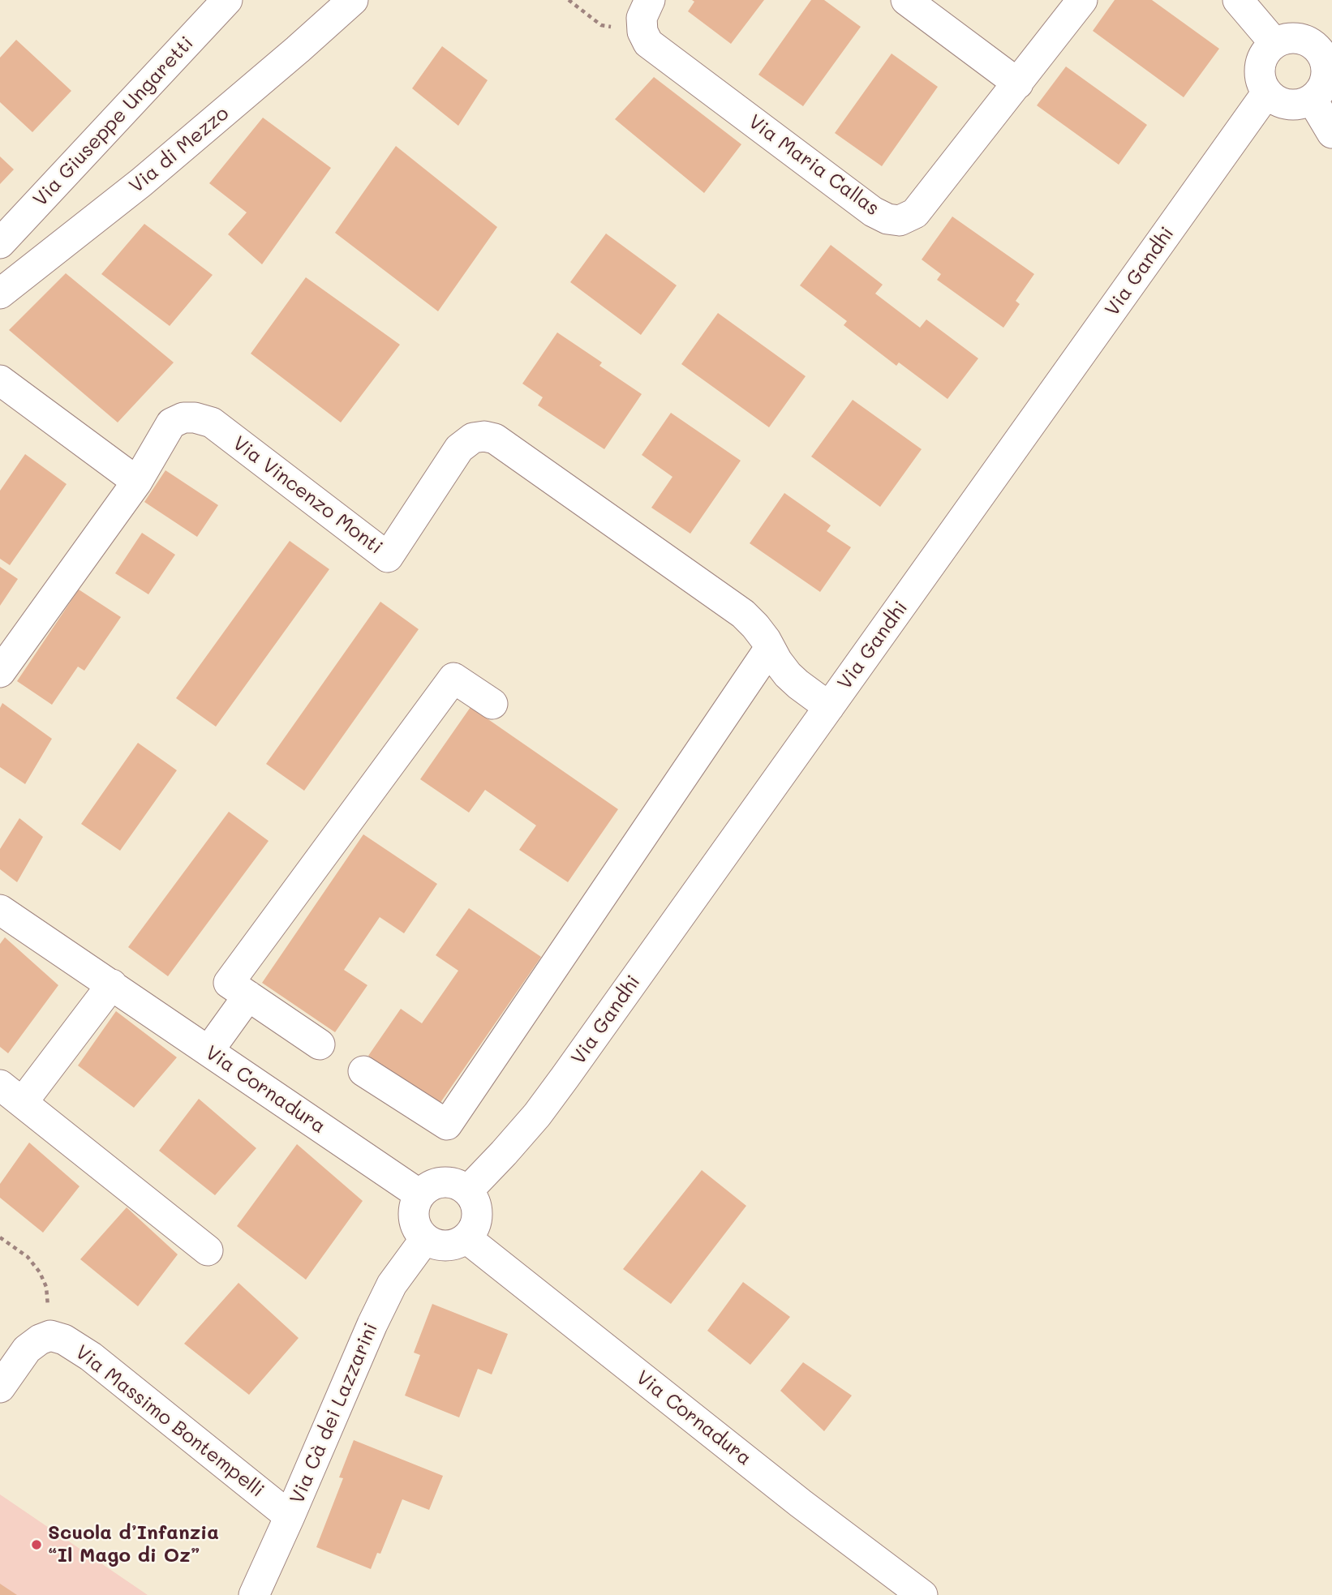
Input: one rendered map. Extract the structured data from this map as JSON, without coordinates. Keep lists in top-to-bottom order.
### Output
{
  "streets": {
    "street": [
      "Via Giuseppe Ungaretti",
      "Via di Mezzo",
      "Via Maria Callas",
      "Via Gandhi",
      "Via Vincenzo Monti",
      "Via Cornadura",
      "Via Cà dei Lazzarini",
      "Via Massimo Bontempelli"
    ]
  },
  "crossings": [
    ["Via Gandhi", "Via Vincenzo Monti"],
    ["Via Gandhi", "Via Cornadura"],
    ["Via Gandhi", "Via Cà dei Lazzarini"],
    ["Via Cornadura", "Via Cà dei Lazzarini"],
    ["Via Cà dei Lazzarini", "Via Massimo Bontempelli"]
  ],
  "places": ["Scuola d’Infanzia “Il Mago di Oz”"]
}
